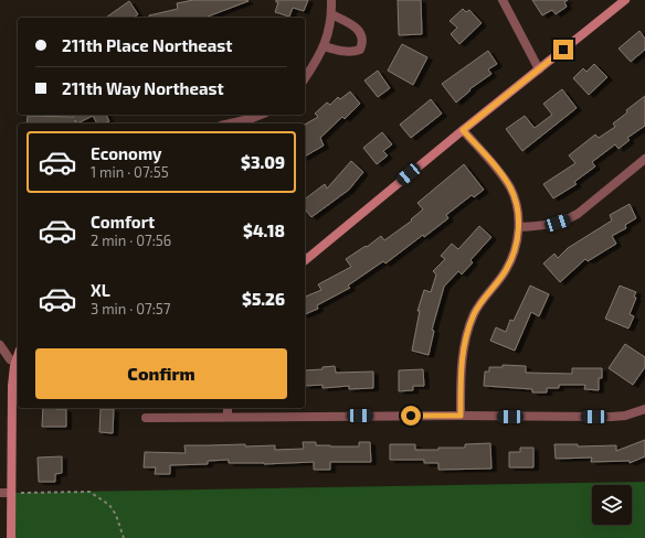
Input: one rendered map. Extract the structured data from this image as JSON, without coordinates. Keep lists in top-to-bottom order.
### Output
{
  "page": {
    "banner": ["211th Place Northeast", "211th Way Northeast"],
    "list": [
      {
        "name": "Economy",
        "note": "1 min · 07:55",
        "value": "$3.09"
      },
      {
        "name": "Comfort",
        "note": "2 min · 07:56",
        "value": "$4.18"
      },
      {
        "name": "XL",
        "note": "3 min · 07:57",
        "value": "$5.26"
      }
    ],
    "buttons": "Confirm"
  }
}
